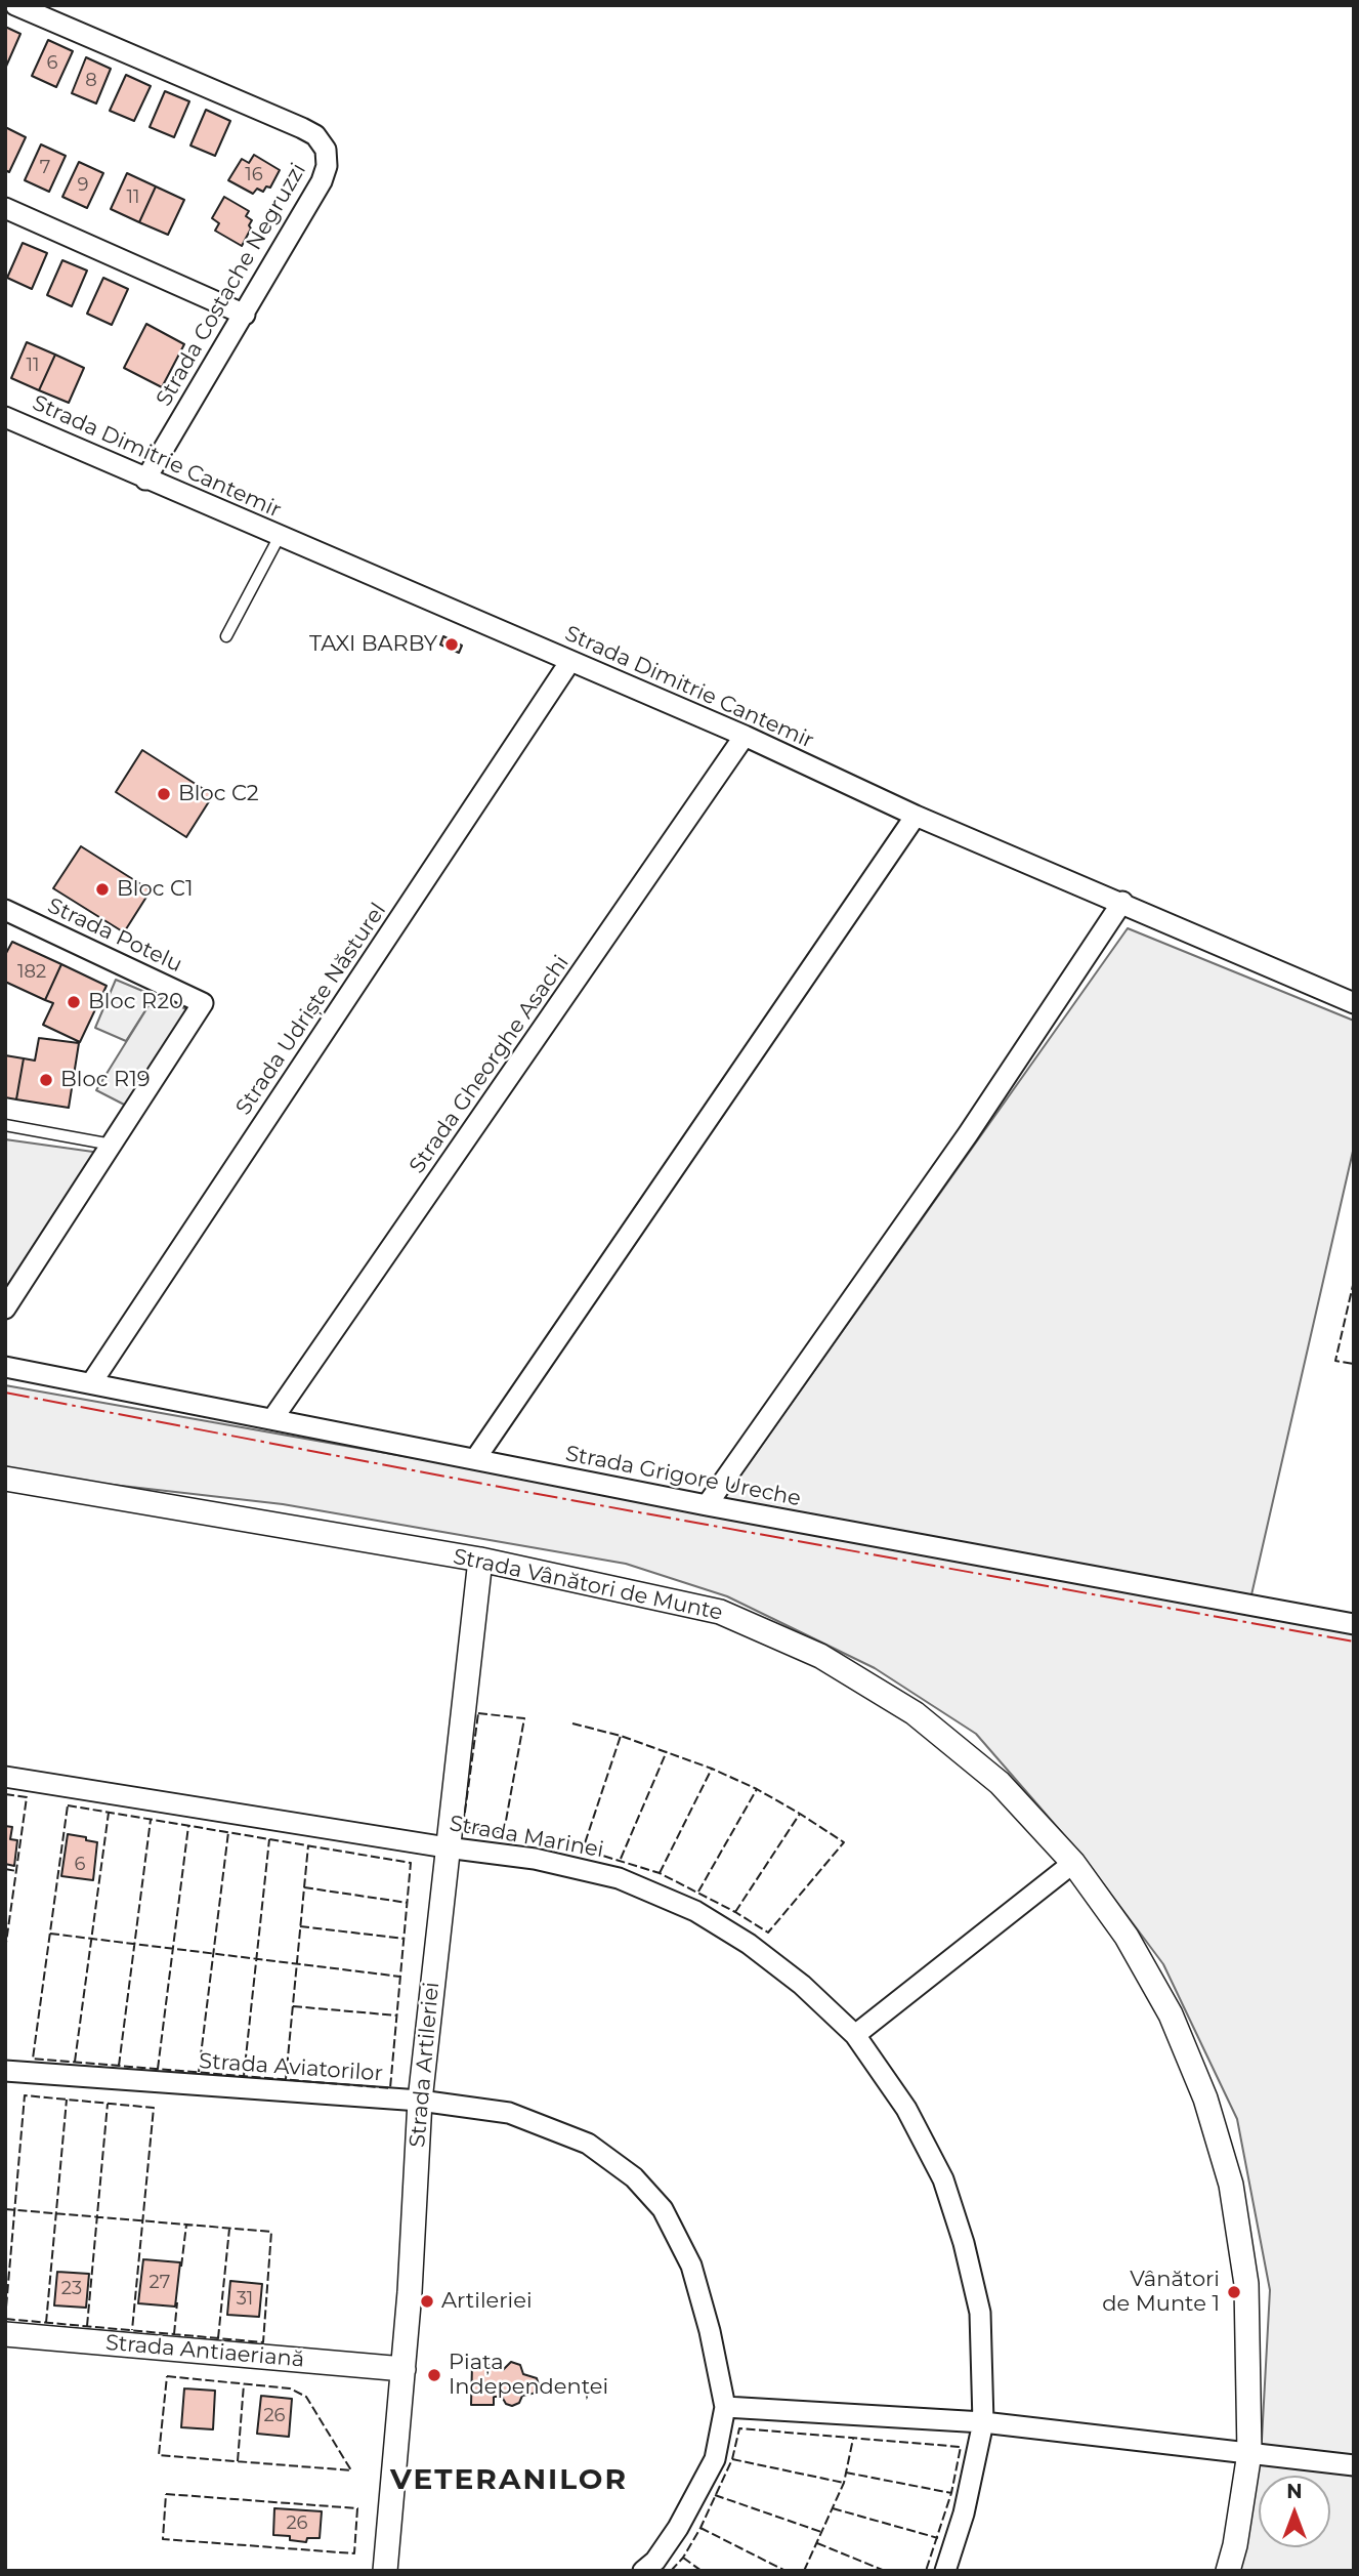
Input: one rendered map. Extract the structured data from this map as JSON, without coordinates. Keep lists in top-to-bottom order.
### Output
{
  "streets": {
    "street": [
      "Strada Costache Negruzzi",
      "Strada Dimitrie Cantemir",
      "Strada Potelu",
      "Strada Udriște Năsturel",
      "Strada Gheorghe Asachi",
      "Strada Grigore Ureche",
      "Strada Vânători de Munte",
      "Strada Marinei",
      "Strada Artileriei",
      "Strada Aviatorilor",
      "Strada Antiaeriană"
    ]
  },
  "crossings": [
    ["Strada Costache Negruzzi", "Strada Dimitrie Cantemir"],
    ["Strada Dimitrie Cantemir", "Strada Udriște Năsturel"],
    ["Strada Dimitrie Cantemir", "Strada Gheorghe Asachi"],
    ["Strada Udriște Năsturel", "Strada Grigore Ureche"],
    ["Strada Gheorghe Asachi", "Strada Grigore Ureche"],
    ["Strada Vânători de Munte", "Strada Artileriei"],
    ["Strada Marinei", "Strada Artileriei"],
    ["Strada Artileriei", "Strada Aviatorilor"],
    ["Strada Artileriei", "Strada Antiaeriană"]
  ],
  "districts": ["VETERANILOR"],
  "places": [
    "TAXI BARBY",
    "Bloc C2",
    "Bloc C1",
    "Bloc R20",
    "Bloc R19",
    "Vânători de Munte 1",
    "Artileriei",
    "Piața Independenței"
  ],
  "house_numbers": [
    "6",
    "8",
    "7",
    "16",
    "9",
    "11",
    "11",
    "182",
    "6",
    "27",
    "23",
    "31",
    "26",
    "26"
  ],
  "north": "top"
}
